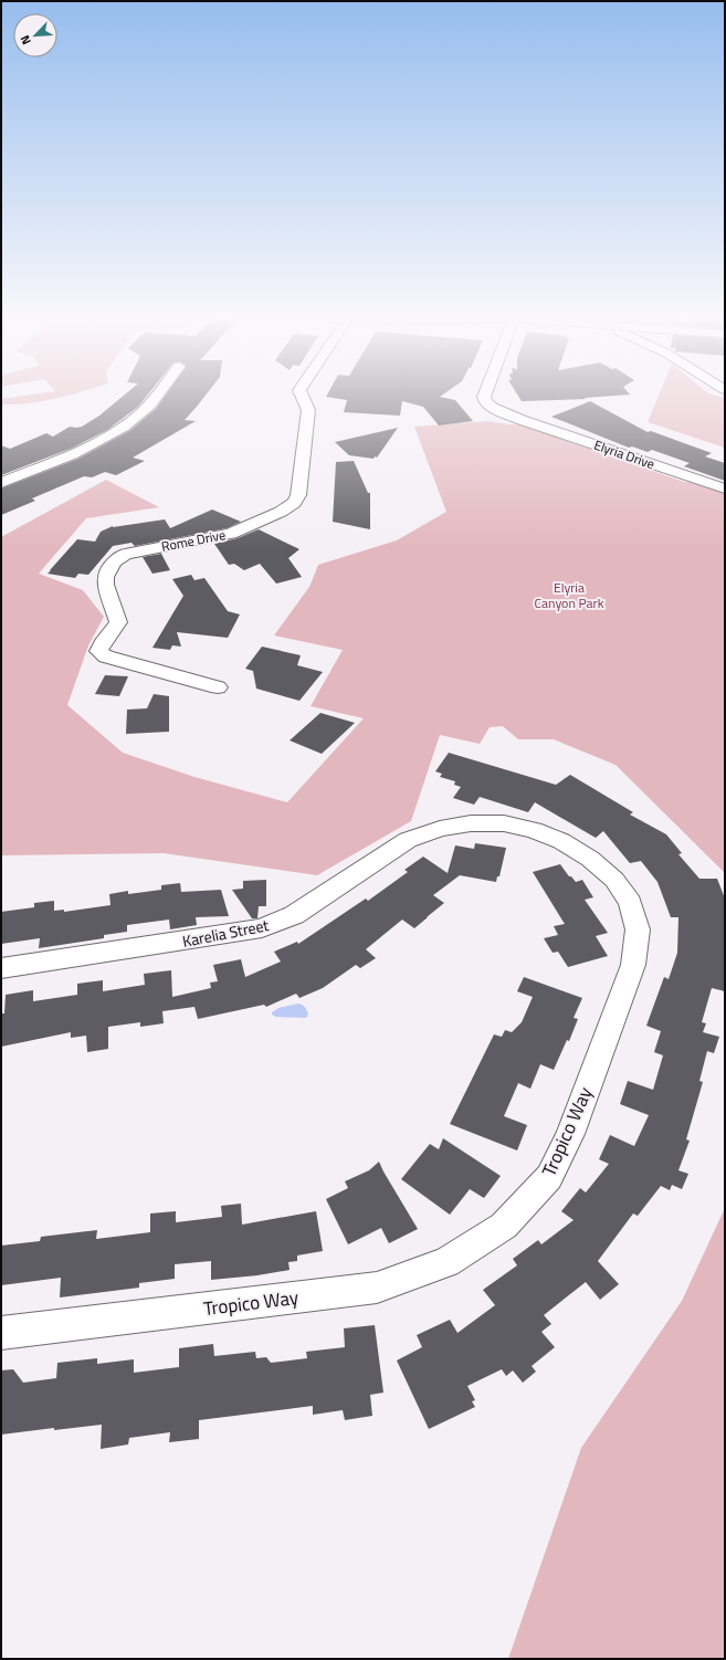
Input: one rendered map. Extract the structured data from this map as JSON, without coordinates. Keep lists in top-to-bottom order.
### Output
{
  "streets": {
    "street": [
      "Elyria Drive",
      "Rome Drive",
      "Karelia Street",
      "Tropico Way"
    ]
  },
  "crossings": [
    ["Karelia Street", "Tropico Way"]
  ],
  "parks": ["Elyria Canyon Park"],
  "north": "bottom left"
}
